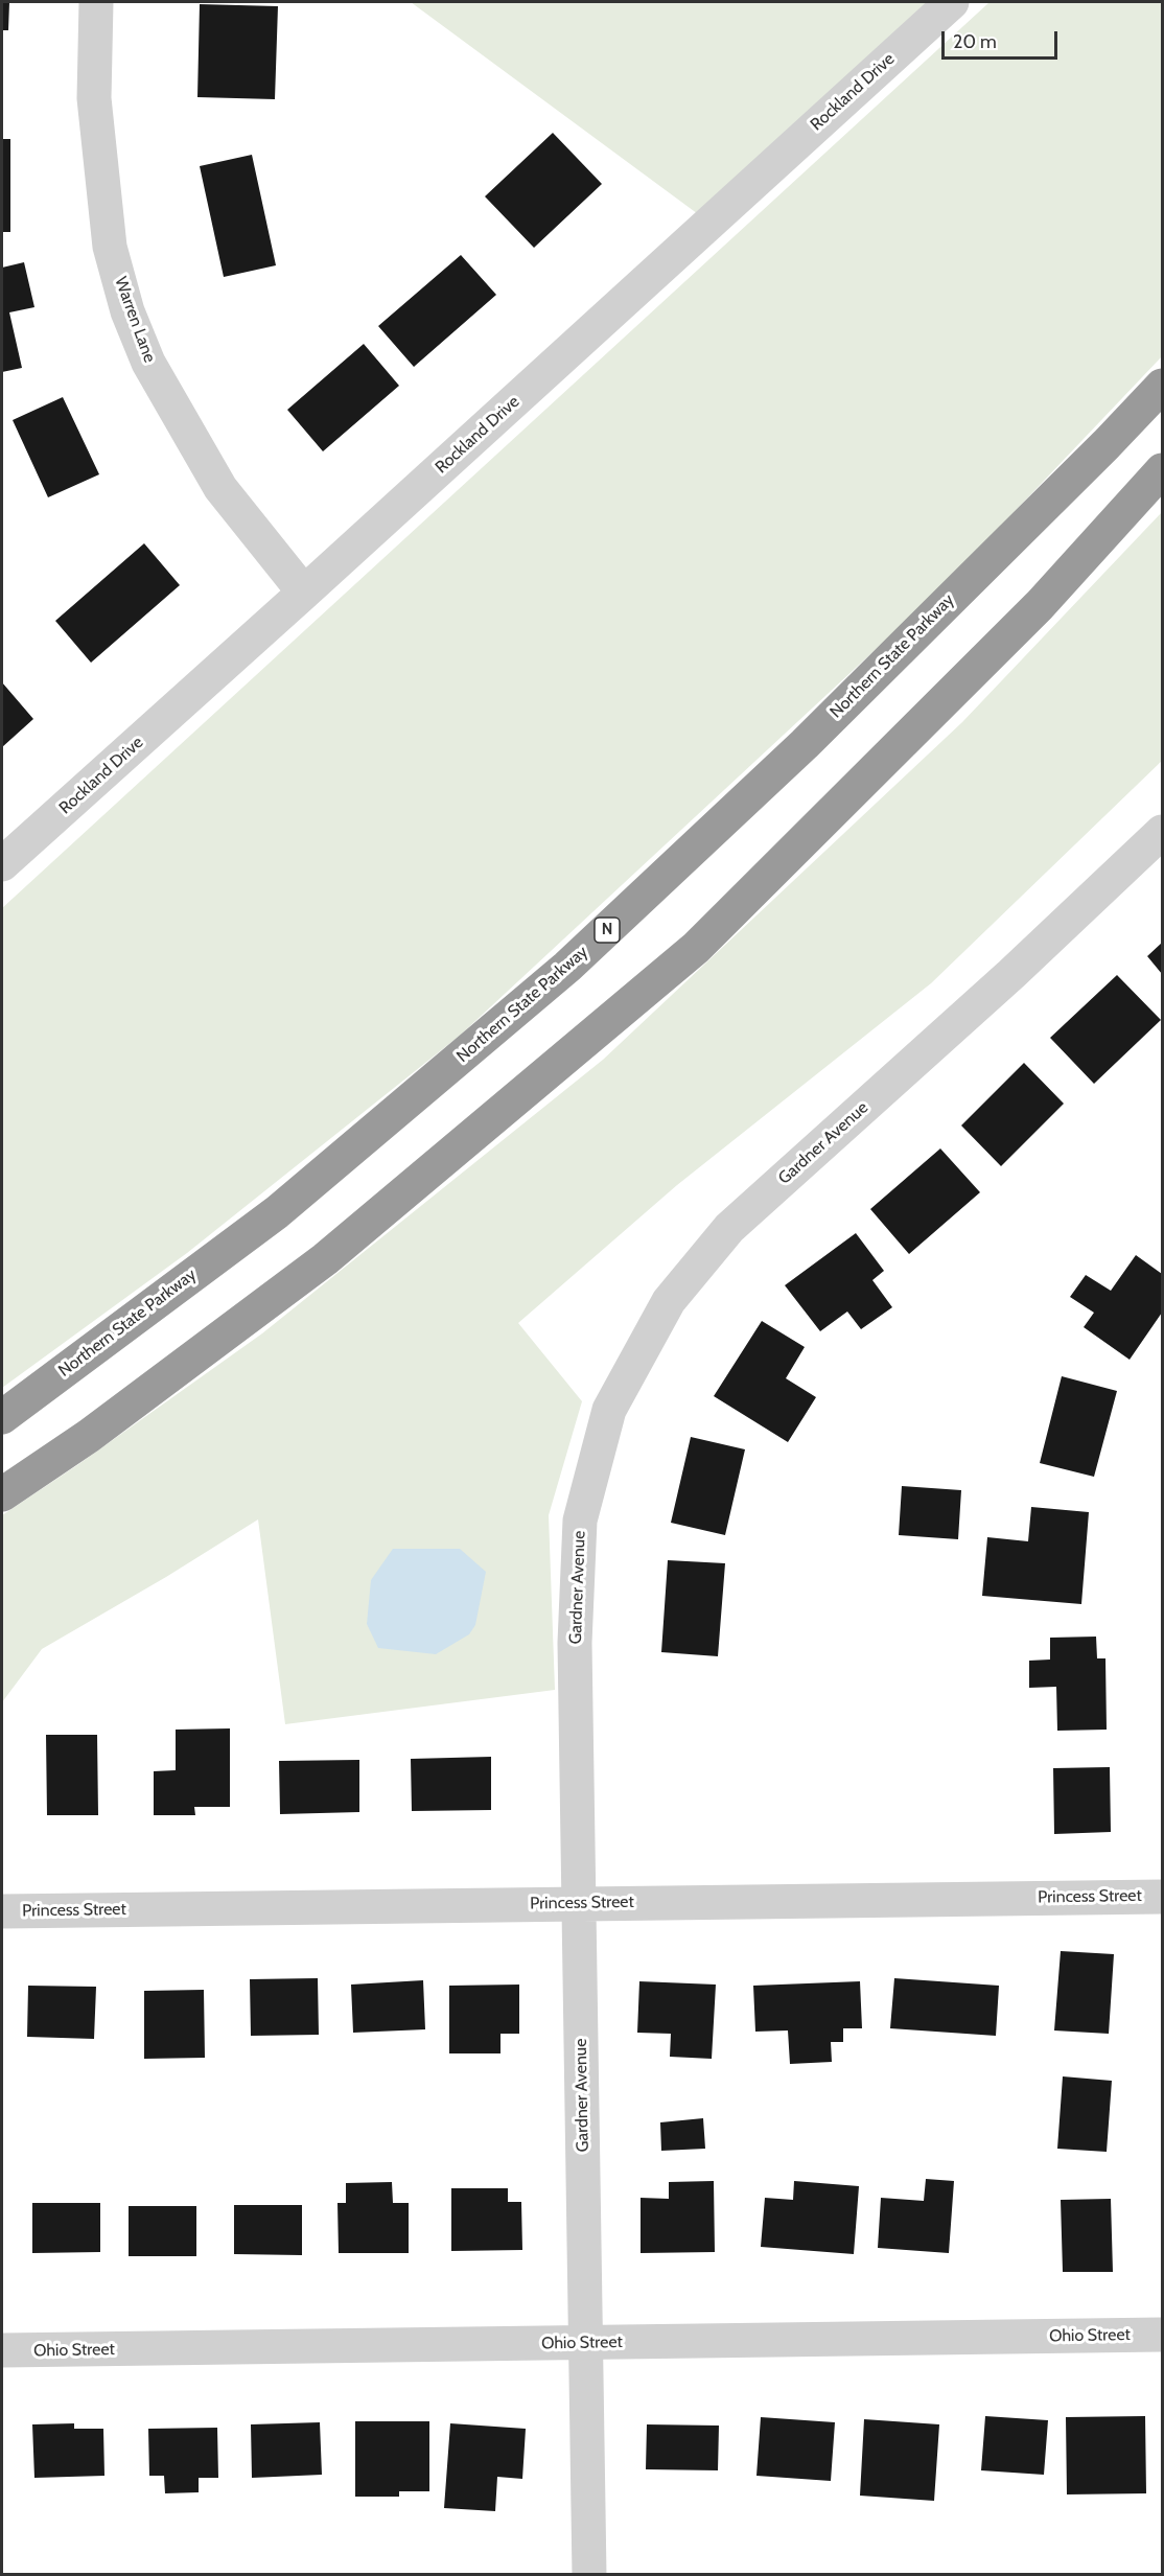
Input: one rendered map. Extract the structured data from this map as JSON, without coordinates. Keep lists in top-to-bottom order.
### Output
{
  "streets": {
    "highway": ["Northern State Parkway", "N"],
    "street": [
      "Rockland Drive",
      "Warren Lane",
      "Gardner Avenue",
      "Princess Street",
      "Ohio Street"
    ]
  },
  "crossings": [
    ["Rockland Drive", "Warren Lane"],
    ["Gardner Avenue", "Princess Street"],
    ["Gardner Avenue", "Ohio Street"]
  ],
  "scale_bar": "20 m"
}
